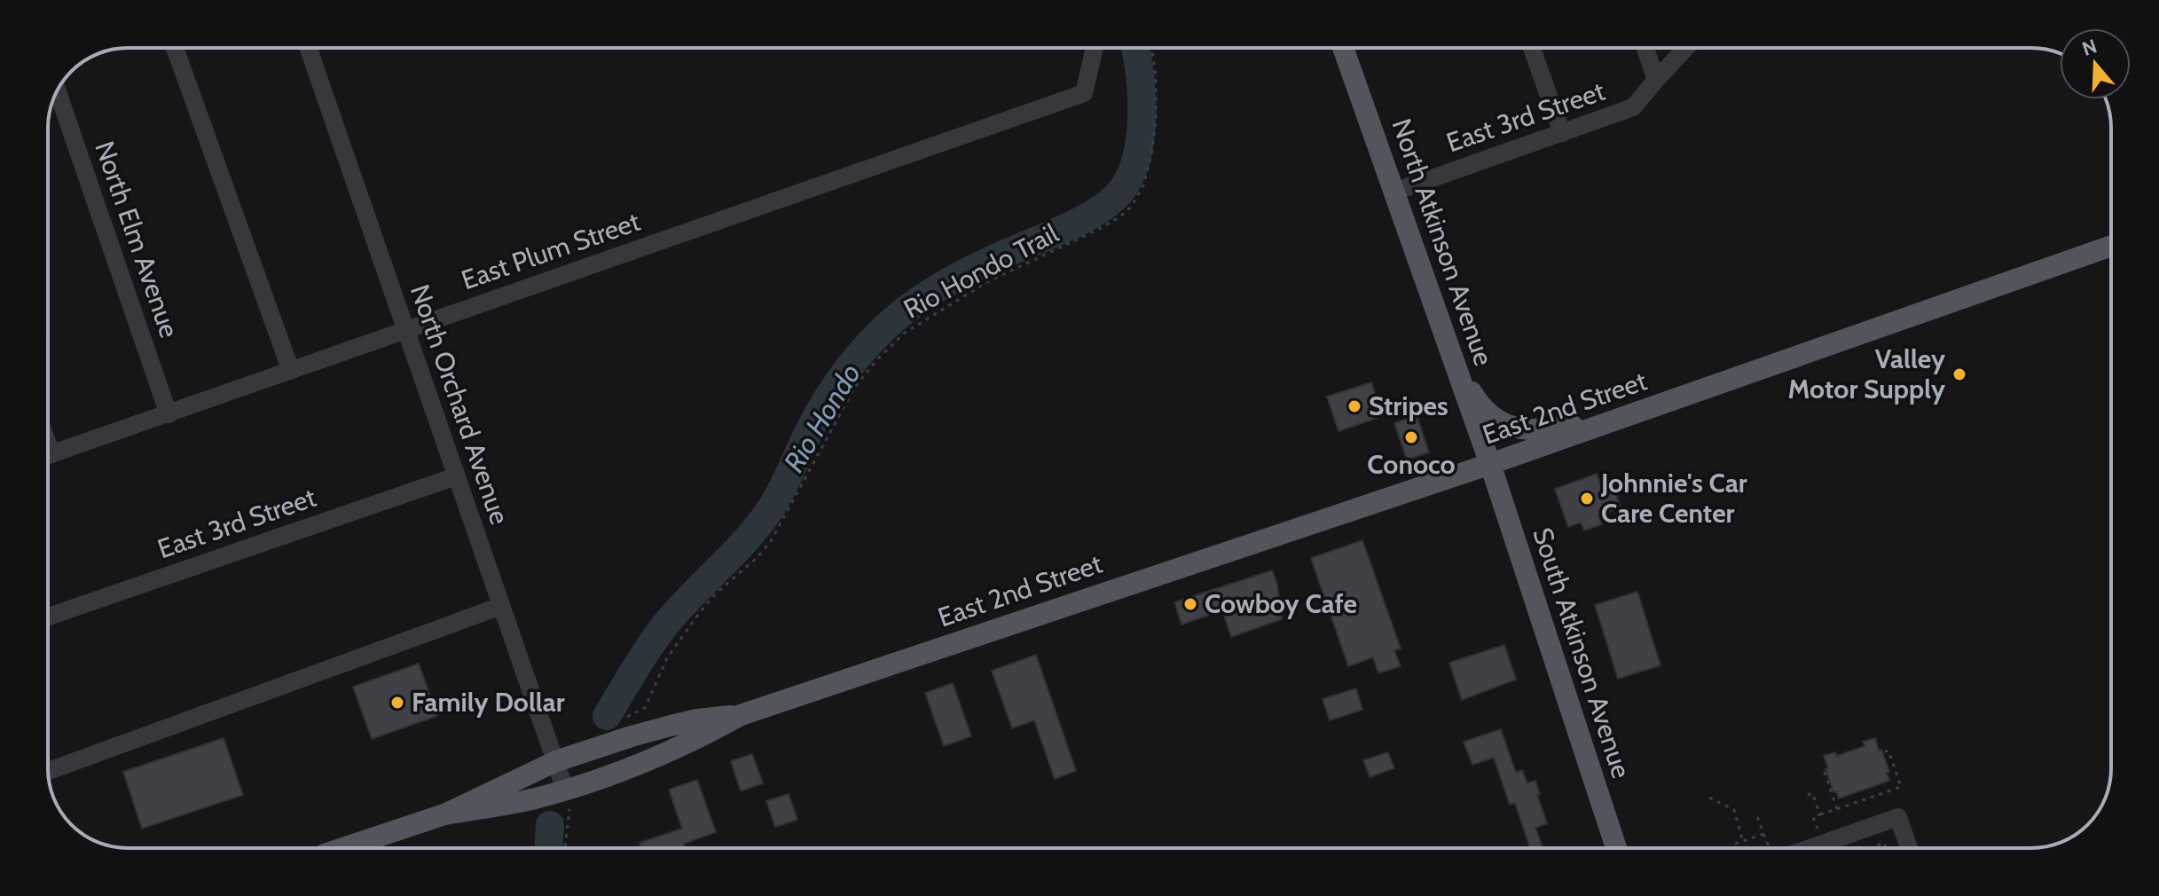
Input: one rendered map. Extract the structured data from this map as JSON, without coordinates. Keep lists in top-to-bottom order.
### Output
{
  "streets": {
    "main road": ["North Atkinson Avenue", "East 2nd Street", "South Atkinson Avenue"],
    "street": [
      "East 3rd Street",
      "North Elm Avenue",
      "East Plum Street",
      "North Orchard Avenue"
    ],
    "path": ["Rio Hondo Trail"]
  },
  "crossings": [
    ["East 3rd Street", "North Atkinson Avenue"],
    ["East 3rd Street", "North Orchard Avenue"],
    ["North Elm Avenue", "East Plum Street"],
    ["North Atkinson Avenue", "East 2nd Street"],
    ["North Atkinson Avenue", "South Atkinson Avenue"],
    ["East Plum Street", "North Orchard Avenue"],
    ["North Orchard Avenue", "East 2nd Street"],
    ["East 2nd Street", "South Atkinson Avenue"]
  ],
  "water": ["Rio Hondo"],
  "places": [
    "Valley Motor Supply",
    "Stripes",
    "Conoco",
    "Johnnie's Car Care Center",
    "Cowboy Cafe",
    "Family Dollar"
  ],
  "north": "top"
}
